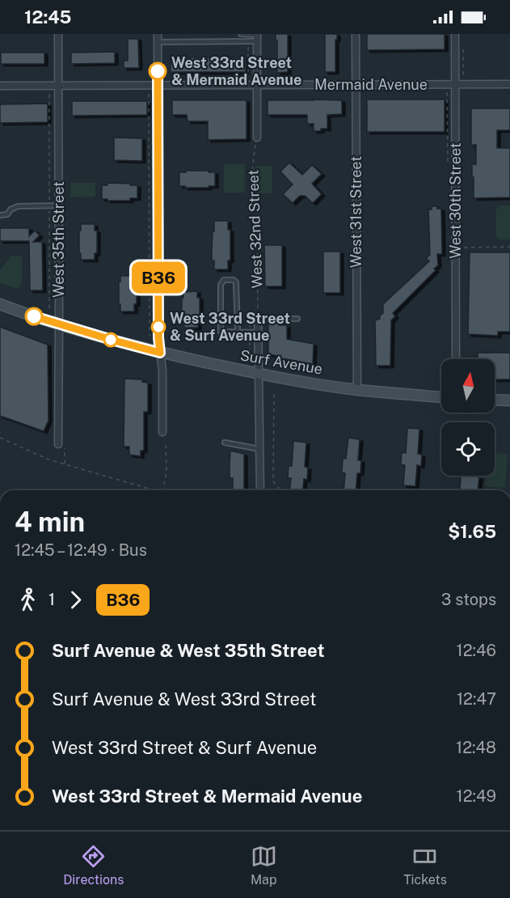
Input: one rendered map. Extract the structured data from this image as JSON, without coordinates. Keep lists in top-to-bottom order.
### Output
{
  "streets": {
    "main road": ["Surf Avenue"],
    "street": [
      "Mermaid Avenue",
      "West 30th Street",
      "West 31st Street",
      "West 35th Street"
    ],
    "path": ["West 32nd Street"]
  },
  "crossings": [
    ["Mermaid Avenue", "West 30th Street"],
    ["Mermaid Avenue", "West 31st Street"],
    ["Mermaid Avenue", "West 35th Street"],
    ["West 31st Street", "Surf Avenue"],
    ["West 35th Street", "Surf Avenue"]
  ],
  "places": ["West 33rd Street & Mermaid Avenue", "West 33rd Street & Surf Avenue"],
  "lines": ["bus line B36"],
  "north": "top",
  "page": {
    "status": "12:45",
    "on_map": "B36",
    "heading": ["4 min", "12:45 – 12:49 · Bus", "$1.65"],
    "legs": ["1", "B36", "3 stops"],
    "list": [
      {
        "name": "Surf Avenue & West 35th Street",
        "value": "12:46"
      },
      {
        "name": "Surf Avenue & West 33rd Street",
        "value": "12:47"
      },
      {
        "name": "West 33rd Street & Surf Avenue",
        "value": "12:48"
      },
      {
        "name": "West 33rd Street & Mermaid Avenue",
        "value": "12:49"
      }
    ],
    "tabs": ["Directions", "Map", "Tickets"]
  }
}
